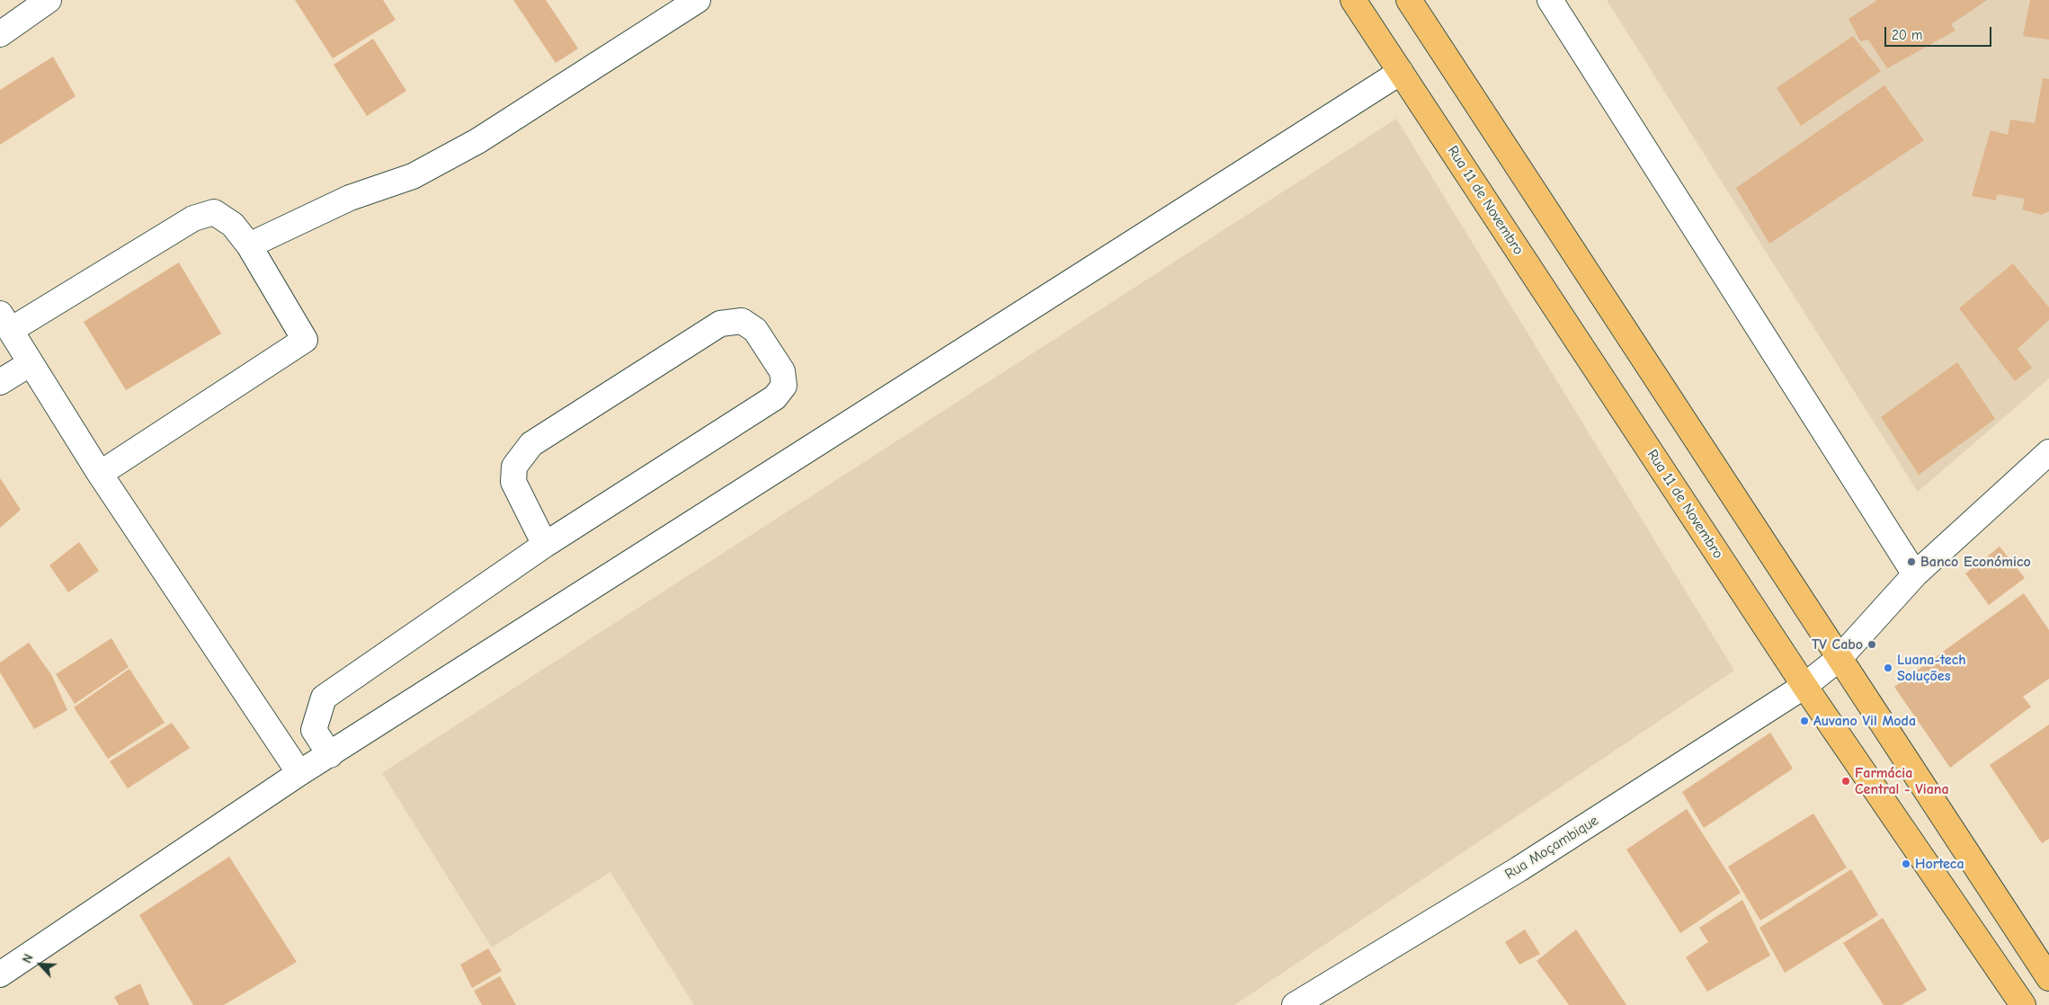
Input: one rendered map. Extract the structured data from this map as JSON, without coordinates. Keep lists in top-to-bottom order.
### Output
{
  "streets": {
    "main road": ["Rua 11 de Novembro"],
    "street": ["Rua Moçambique"]
  },
  "crossings": [
    ["Rua 11 de Novembro", "Rua Moçambique"]
  ],
  "places": [
    "Banco Económico",
    "TV Cabo",
    "Luana-tech Soluções",
    "Auvano Vil Moda",
    "Farmácia Central - Viana",
    "Horteca"
  ],
  "scale_bar": "20 m",
  "north": "top left"
}
